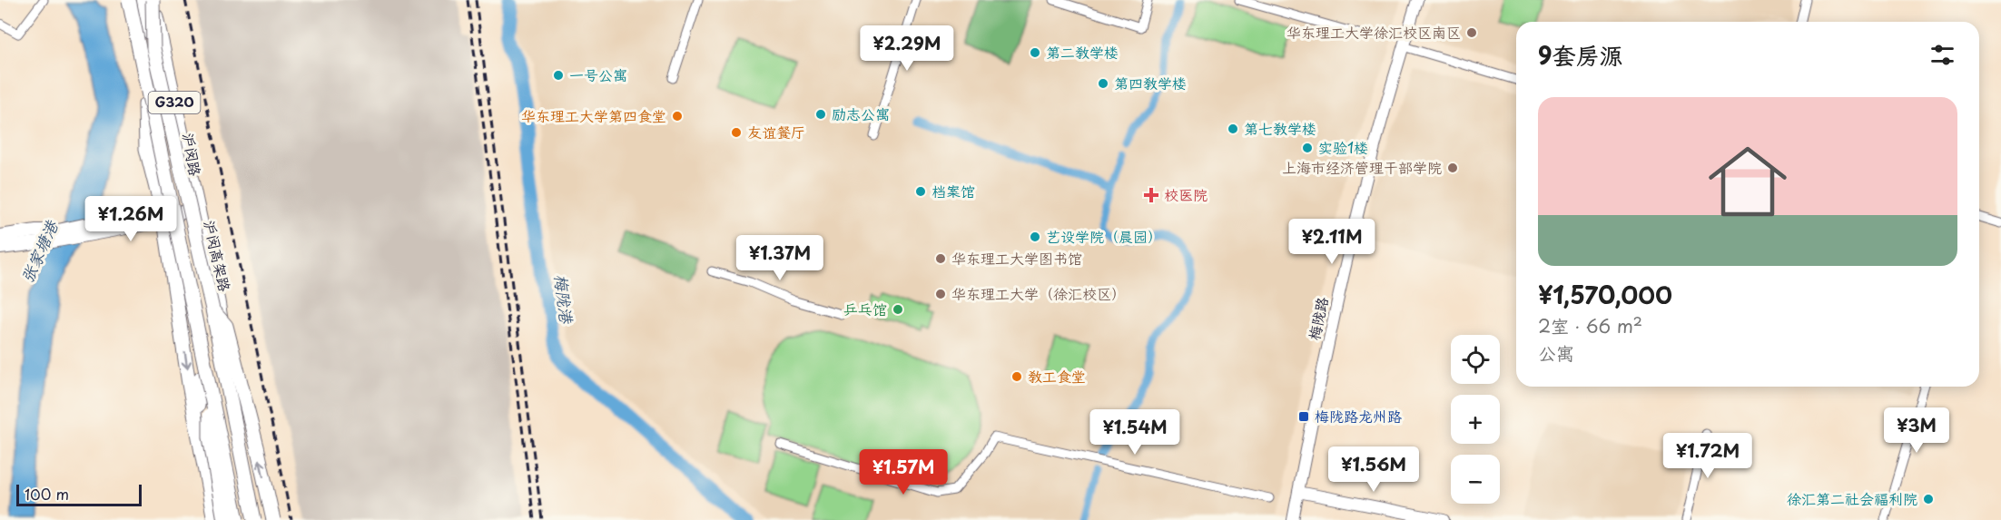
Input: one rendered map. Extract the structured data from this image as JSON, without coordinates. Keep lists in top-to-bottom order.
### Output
{
  "streets": {
    "main road": ["G320", "沪闵路", "沪闵高架路"],
    "street": ["梅陇路"]
  },
  "crossings": [
    ["沪闵路", "沪闵高架路"]
  ],
  "water": ["张家塘港", "梅陇港"],
  "places": {
    "other": [
      "华东理工大学徐汇校区南区",
      "第二教学楼",
      "一号公寓",
      "第四教学楼",
      "励志公寓",
      "华东理工大学第四食堂",
      "第七教学楼",
      "友谊餐厅",
      "实验1楼",
      "上海市经济管理干部学院",
      "档案馆",
      "艺设学院（晨园）",
      "华东理工大学图书馆",
      "华东理工大学（徐汇校区）",
      "乒乓馆",
      "教工食堂",
      "徐汇第二社会福利院"
    ],
    "health": ["校医院"],
    "transit": ["梅陇路龙州路"]
  },
  "scale_bar": "100 m",
  "page": {
    "heading": "9套房源",
    "price": [
      "¥2.29M",
      "¥1.26M",
      "¥2.11M",
      "¥1.37M",
      "¥3M",
      "¥1.54M",
      "¥1.72M",
      "¥1.56M",
      "¥1.57M"
    ],
    "list": [
      {
        "name": "¥1,570,000",
        "note": "2室 · 66 m² · 公寓"
      }
    ],
    "map_buttons": ["+", "−"],
    "scale": "100 m"
  }
}
